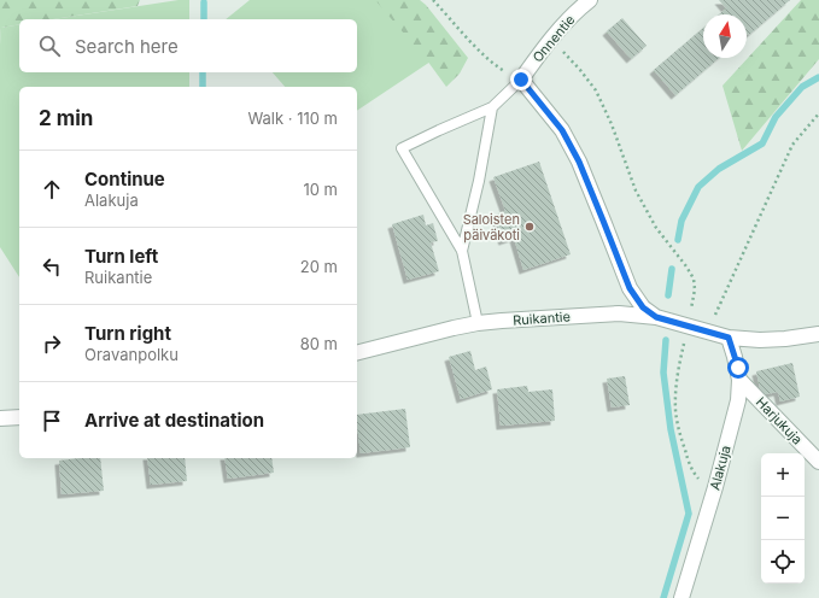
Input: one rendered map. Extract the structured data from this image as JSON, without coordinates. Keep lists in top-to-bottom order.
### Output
{
  "streets": {
    "street": [
      "Onnentie",
      "Ruikantie",
      "Harjukuja",
      "Alakuja"
    ]
  },
  "crossings": [
    ["Ruikantie", "Alakuja"],
    ["Harjukuja", "Alakuja"]
  ],
  "places": ["Saloisten päiväkoti"],
  "north": "top",
  "page": {
    "search": "Search here",
    "heading": ["2 min", "Walk · 110 m"],
    "list": [
      ["Continue", "Alakuja", "10 m"],
      ["Turn left", "Ruikantie", "20 m"],
      ["Turn right", "Oravanpolku", "80 m"],
      "Arrive at destination"
    ],
    "map_buttons": ["+", "−"]
  }
}
